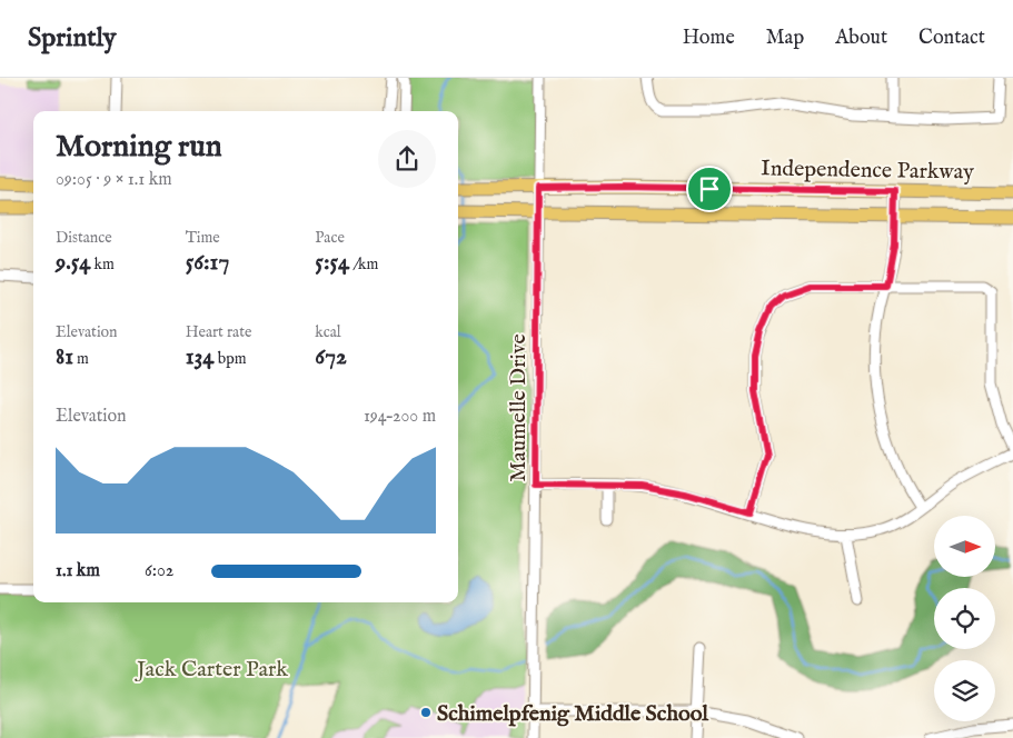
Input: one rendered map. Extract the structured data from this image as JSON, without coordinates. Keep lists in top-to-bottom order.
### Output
{
  "streets": {
    "main road": ["Independence Parkway"],
    "street": ["Maumelle Drive"]
  },
  "crossings": [
    ["Independence Parkway", "Maumelle Drive"]
  ],
  "parks": ["Jack Carter Park"],
  "places": ["Schimelpfenig Middle School"],
  "north": "right",
  "page": {
    "header": "Sprintly",
    "nav": [
      "Home",
      "Map",
      "About",
      "Contact"
    ],
    "heading": ["Morning run", "09:05 · 9 × 1.1 km"],
    "stats": [
      ["Distance", "9.54 km"],
      ["Time", "56:17"],
      ["Pace", "5:54 /km"],
      ["Elevation", "81 m"],
      ["Heart rate", "134 bpm"],
      ["kcal", "672"]
    ],
    "chart": ["Elevation", "194–200 m"],
    "list": [
      {
        "name": "1.1 km",
        "note": "6:02"
      }
    ]
  }
}
